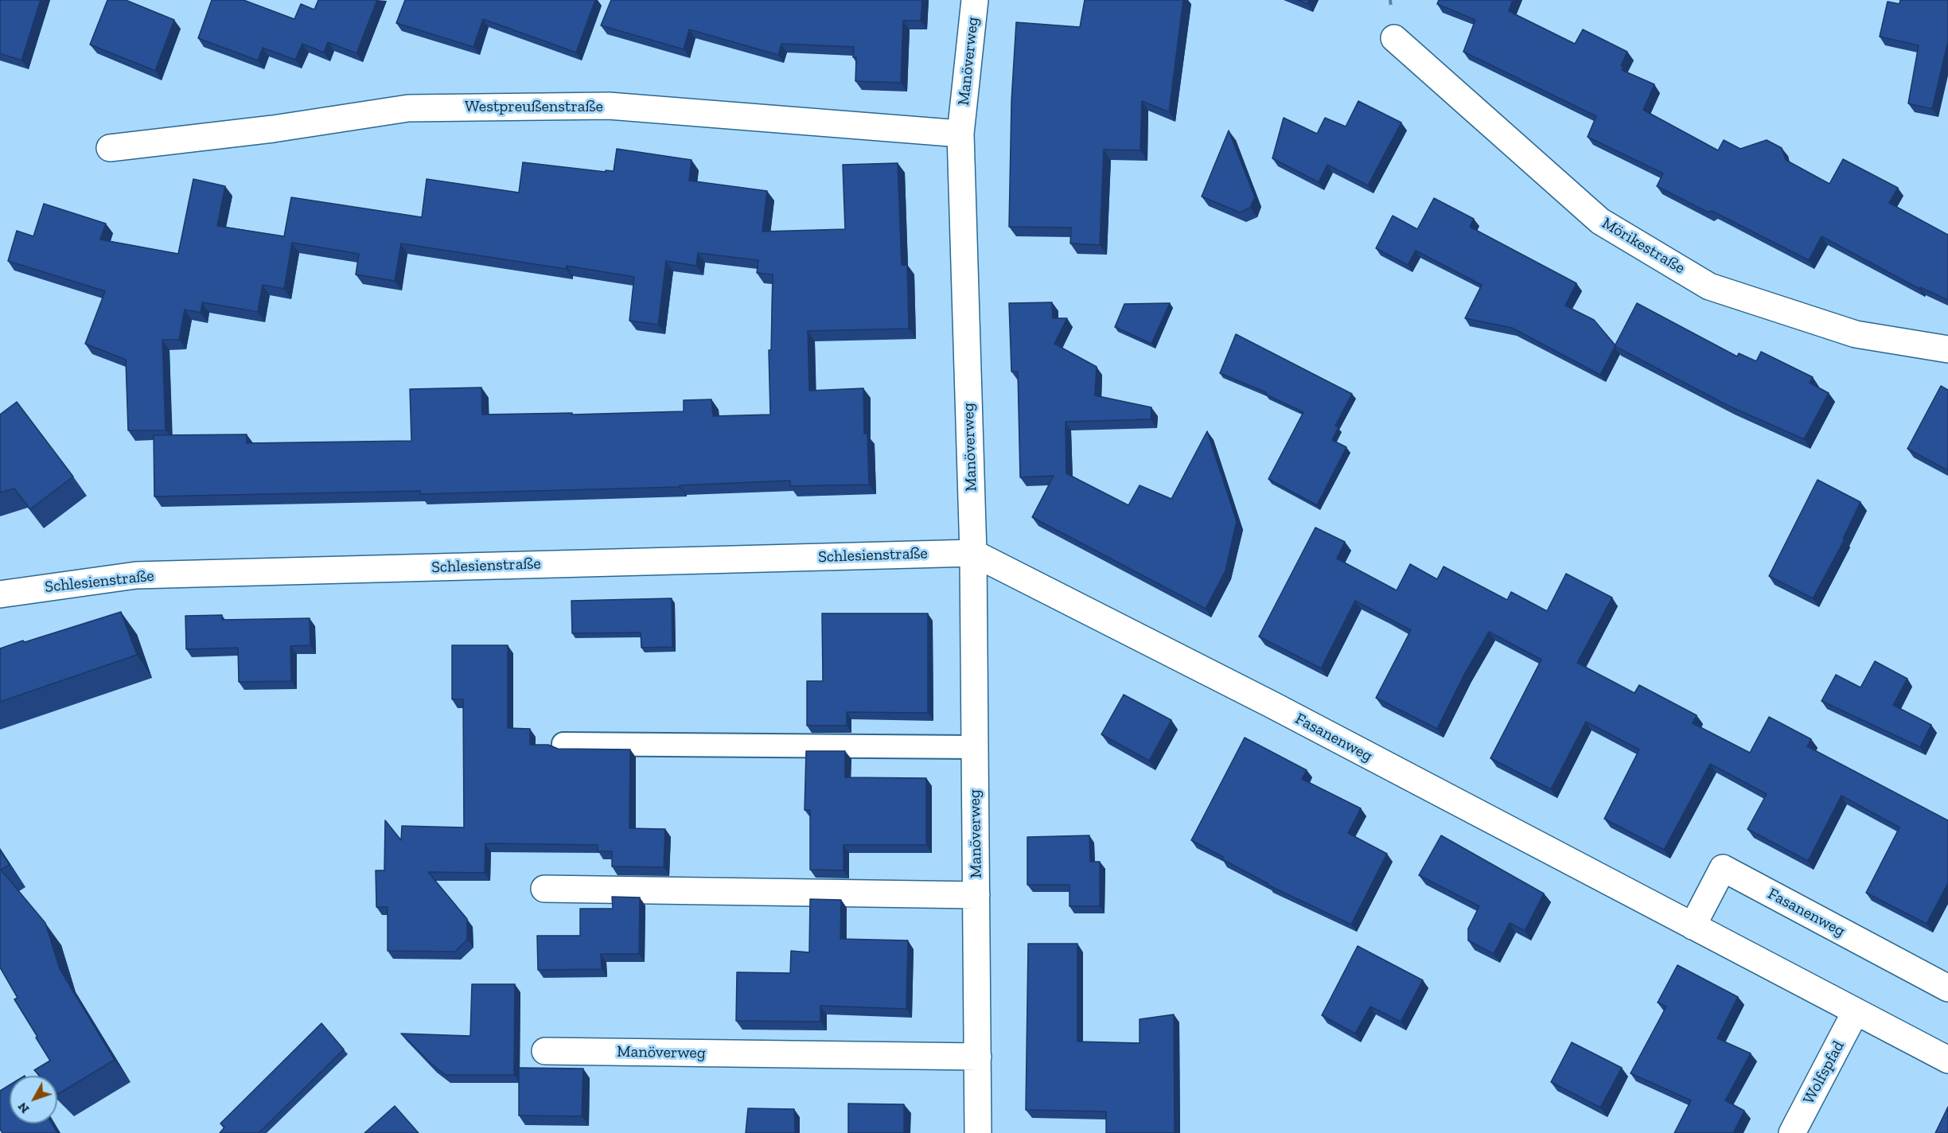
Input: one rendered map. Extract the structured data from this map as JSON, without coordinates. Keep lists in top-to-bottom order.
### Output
{
  "streets": {
    "street": [
      "Manöverweg",
      "Westpreußenstraße",
      "Mörikestraße",
      "Schlesienstraße",
      "Fasanenweg",
      "Wolfspfad"
    ]
  },
  "crossings": [
    ["Manöverweg", "Westpreußenstraße"],
    ["Manöverweg", "Schlesienstraße"],
    ["Manöverweg", "Fasanenweg"],
    ["Schlesienstraße", "Fasanenweg"],
    ["Fasanenweg", "Wolfspfad"]
  ],
  "north": "bottom left"
}
